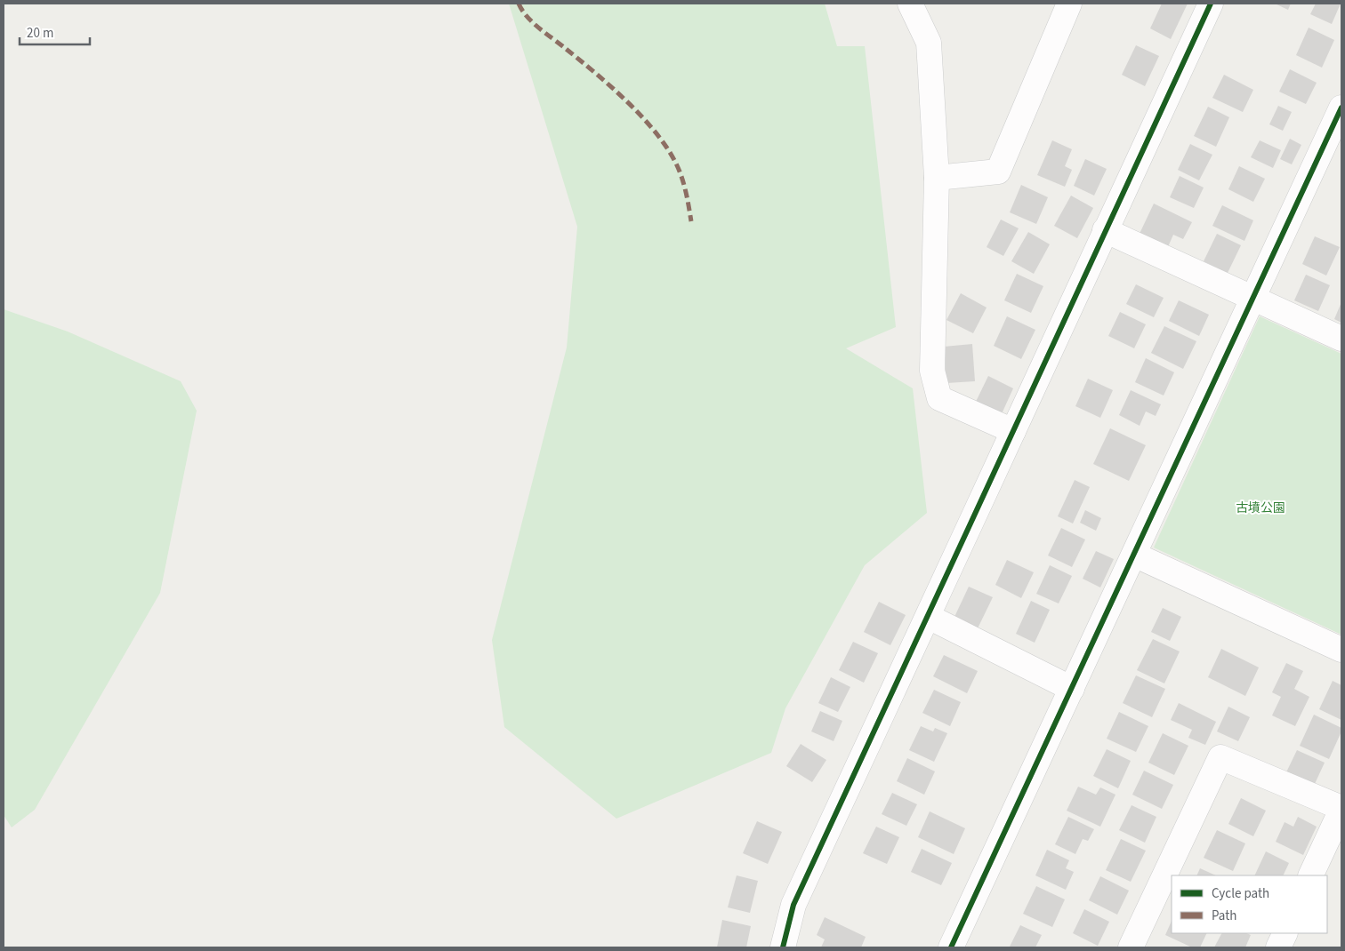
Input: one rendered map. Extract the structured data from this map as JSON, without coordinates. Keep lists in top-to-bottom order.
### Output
{
  "parks": ["古墳公園"],
  "legend": ["Cycle path", "Path"],
  "scale_bar": "20 m"
}
